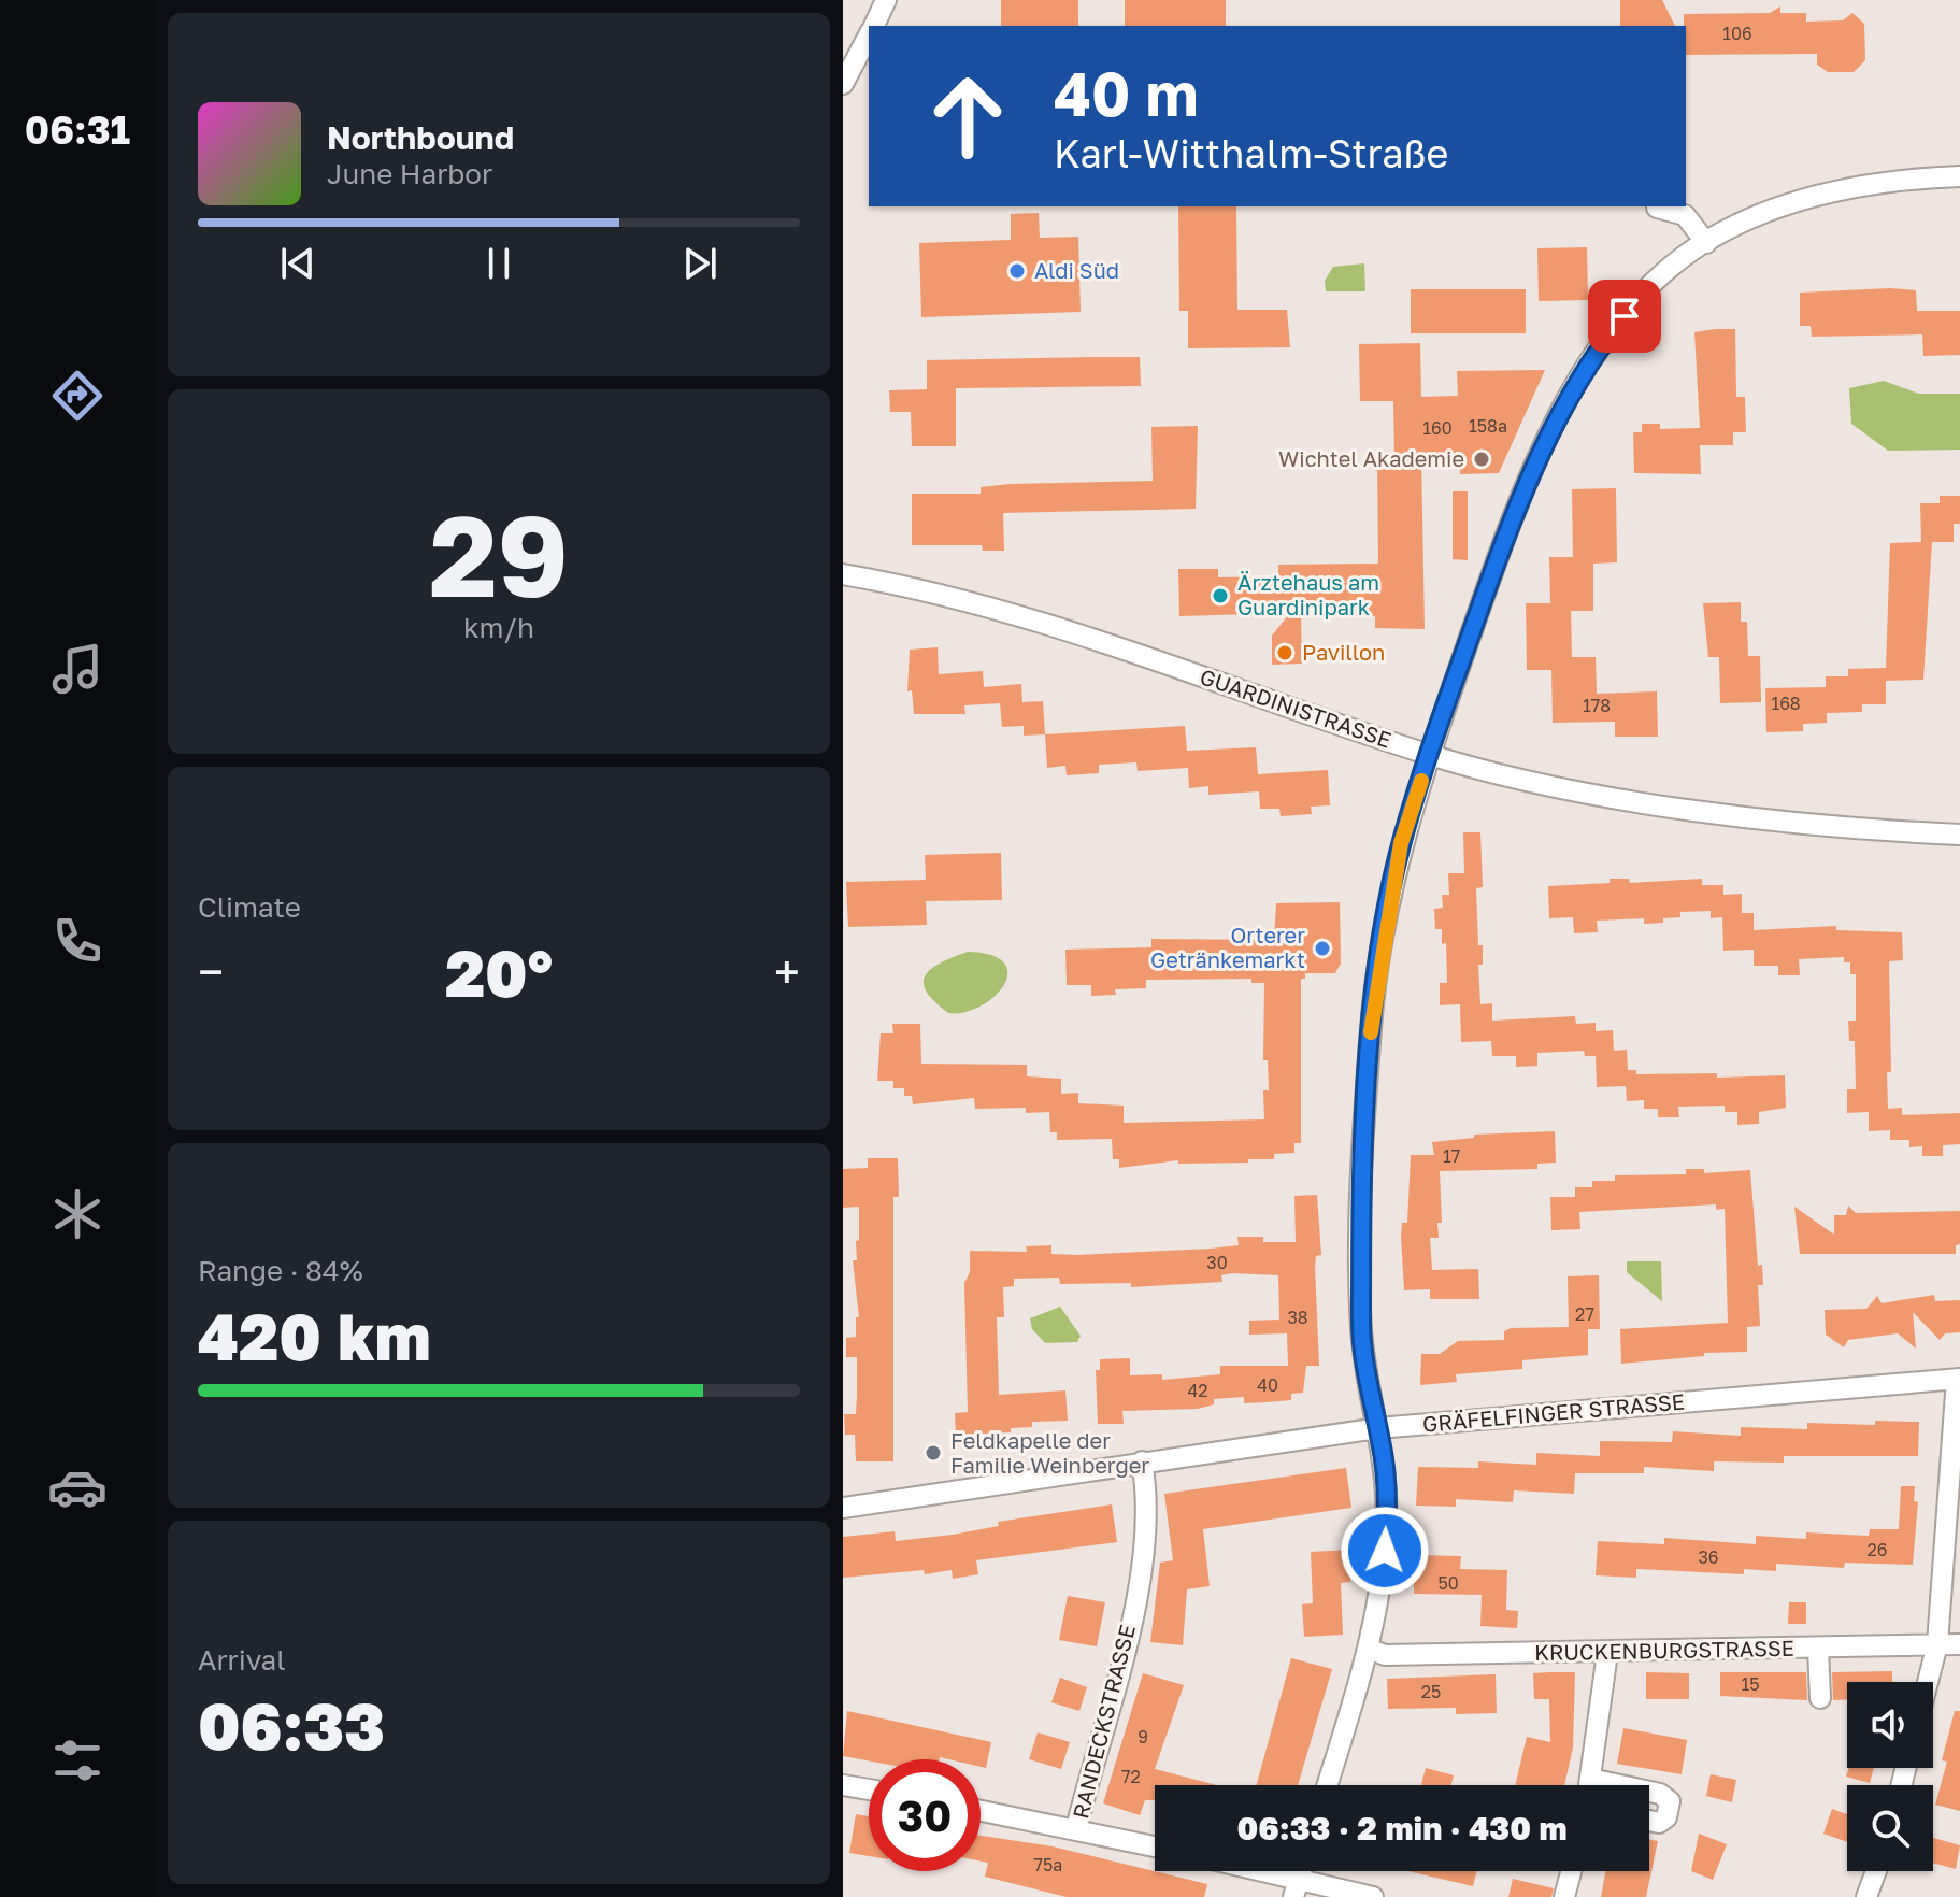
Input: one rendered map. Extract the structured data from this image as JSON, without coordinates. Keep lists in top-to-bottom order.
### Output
{
  "streets": {
    "street": [
      "GUARDINISTRASSE",
      "GRÄFELFINGER STRASSE",
      "KRUCKENBURGSTRASSE",
      "RANDECKSTRASSE"
    ]
  },
  "crossings": [
    ["GRÄFELFINGER STRASSE", "RANDECKSTRASSE"]
  ],
  "places": [
    "Aldi Süd",
    "Wichtel Akademie",
    "Ärztehaus am Guardinipark",
    "Pavillon",
    "Orterer Getränkemarkt",
    "Feldkapelle der Familie Weinberger"
  ],
  "house_numbers": [
    "106",
    "158a",
    "160",
    "168",
    "178",
    "17",
    "30",
    "27",
    "38",
    "40",
    "42",
    "26",
    "36",
    "50",
    "15",
    "25",
    "9",
    "72",
    "75a"
  ],
  "page": {
    "tabs": "06:31",
    "turn": ["40 m", "Karl-Witthalm-Straße"],
    "song": ["Northbound", "June Harbor"],
    "tile": [
      ["29", "km/h"],
      "Climate",
      ["Range · 84%", "420 km"],
      ["Arrival", "06:33"]
    ],
    "heat": ["−", "20°", "+"],
    "limit": "30",
    "trip": "06:33 · 2 min · 430 m"
  }
}
